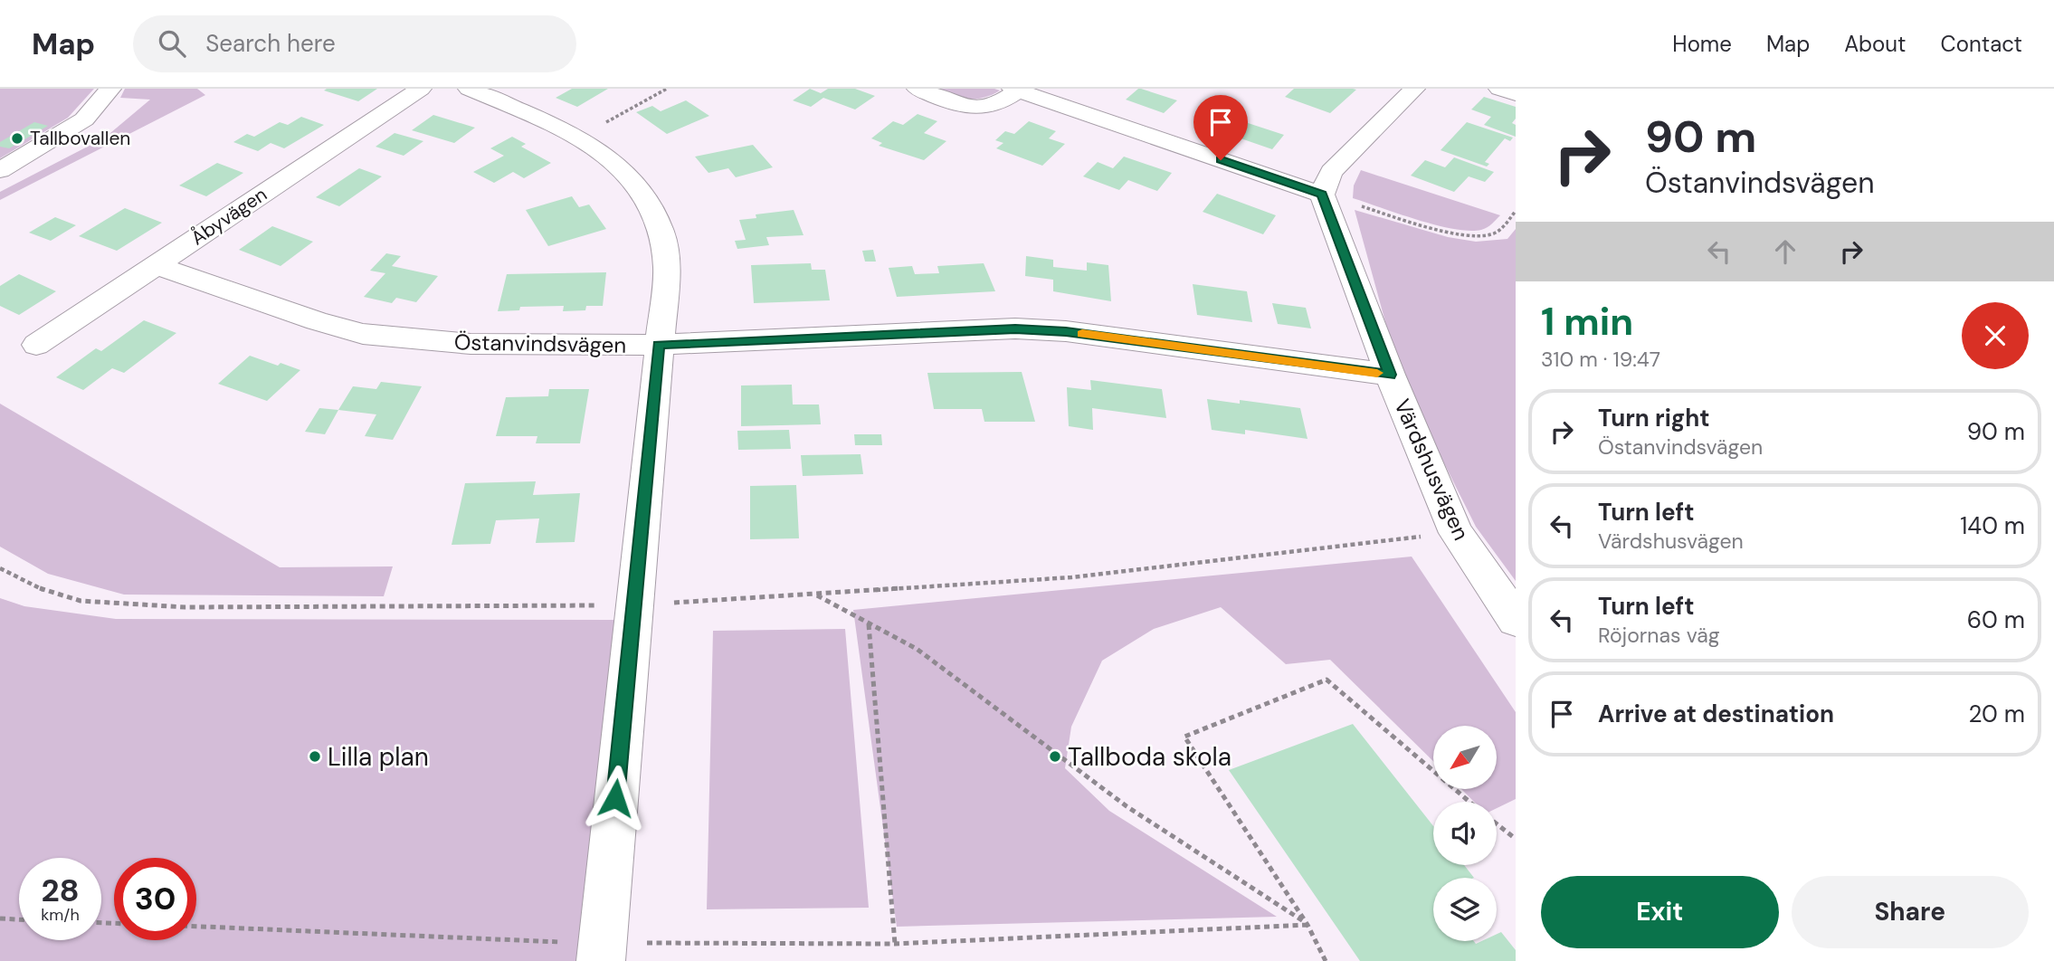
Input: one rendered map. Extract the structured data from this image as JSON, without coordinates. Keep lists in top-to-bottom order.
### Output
{
  "streets": {
    "street": ["Åbyvägen", "Östanvindsvägen", "Värdshusvägen"]
  },
  "crossings": [
    ["Åbyvägen", "Östanvindsvägen"],
    ["Östanvindsvägen", "Värdshusvägen"]
  ],
  "places": ["Tallbovallen", "Lilla plan", "Tallboda skola"],
  "north": "bottom left",
  "page": {
    "header": "Map",
    "search": "Search here",
    "nav": [
      "Home",
      "Map",
      "About",
      "Contact"
    ],
    "turn": ["90 m", "Östanvindsvägen"],
    "heading": ["1 min", "310 m · 19:47"],
    "list": [
      {
        "name": "Turn right",
        "note": "Östanvindsvägen",
        "value": "90 m"
      },
      {
        "name": "Turn left",
        "note": "Värdshusvägen",
        "value": "140 m"
      },
      {
        "name": "Turn left",
        "note": "Röjornas väg",
        "value": "60 m"
      },
      {
        "name": "Arrive at destination",
        "value": "20 m"
      }
    ],
    "speed": "28 km/h",
    "limit": "30",
    "buttons": ["Exit", "Share"]
  }
}
